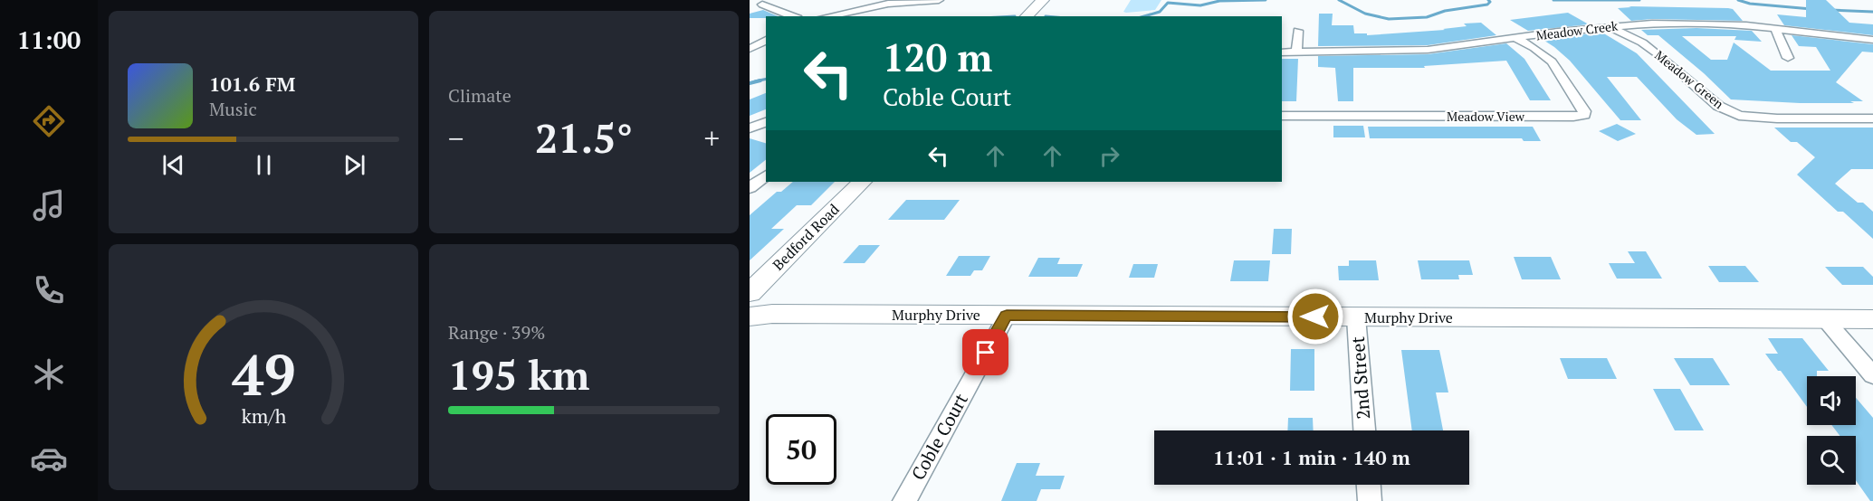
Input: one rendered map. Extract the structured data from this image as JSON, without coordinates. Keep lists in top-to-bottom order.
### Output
{
  "streets": {
    "main road": ["Bedford Road", "Murphy Drive"],
    "street": [
      "Meadow Creek",
      "Meadow Green",
      "Meadow View",
      "2nd Street",
      "Coble Court"
    ]
  },
  "crossings": [
    ["Meadow Creek", "Meadow Green"],
    ["Meadow Creek", "Meadow View"],
    ["Murphy Drive", "2nd Street"],
    ["Murphy Drive", "Coble Court"]
  ],
  "page": {
    "tabs": "11:00",
    "tile": [
      "Climate",
      ["Range · 39%", "195 km"]
    ],
    "turn": ["120 m", "Coble Court"],
    "song": ["101.6 FM", "Music"],
    "heat": ["−", "21.5°", "+"],
    "limit": "50",
    "trip": "11:01 · 1 min · 140 m",
    "gauge": ["49", "km/h"]
  }
}
